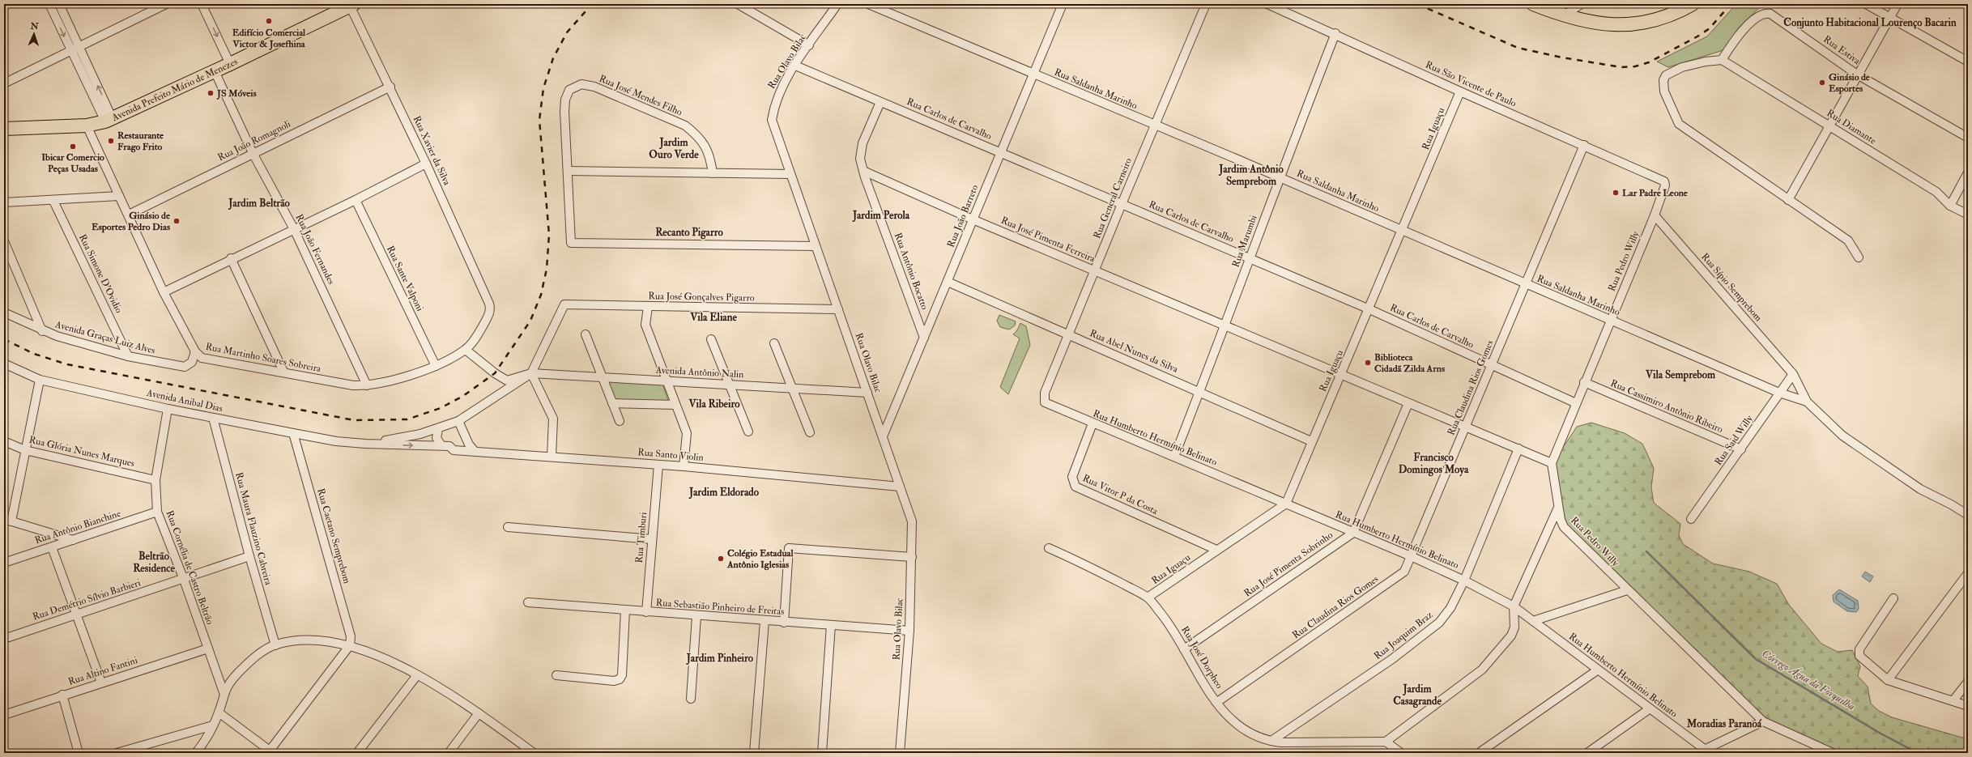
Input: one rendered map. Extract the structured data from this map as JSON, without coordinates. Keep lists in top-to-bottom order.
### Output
{
  "streets": {
    "main road": ["Avenida Prefeito Mário de Menezes"],
    "street": [
      "Rua Estiva",
      "Rua Olavo Bilac",
      "Rua São Vicente de Paulo",
      "Rua Saldanha Marinho",
      "Rua José Mendes Filho",
      "Rua Carlos de Carvalho",
      "Rua Diamante",
      "Rua Iguaçu",
      "Rua João Romagnoli",
      "Rua Xavier da Silva",
      "Rua General Carneiro",
      "Rua João Barreto",
      "Rua José Pimenta Ferreira",
      "Rua Marumbi",
      "Rua João Fernandes",
      "Rua Pedro Willy",
      "Rua Antônio Bocatto",
      "Rua Simone D’Ovidio",
      "Rua Sante Valponi",
      "Rua Sípio Semprebom",
      "Rua José Gonçalves Pigarro",
      "Avenida Graças Luiz Alves",
      "Rua Abel Nunes da Silva",
      "Rua Martinho Soares Sobreira",
      "Avenida Antônio Nalin",
      "Rua Claudina Rios Gomes",
      "Avenida Anibal Dias",
      "Rua Cassimiro Antônio Ribeiro",
      "Rua Humberto Hermínio Belinato",
      "Rua Said Willy",
      "Rua Glória Nunes Marques",
      "Rua Santo Violin",
      "Rua Vitor P da Costa",
      "Rua Antônio Bianchine",
      "Rua Maura Flauzino Cabreira",
      "Rua Caetano Semprebom",
      "Rua Timburi",
      "Rua José Pimenta Sobrinho",
      "Rua Cornélia de Castro Beltrão",
      "Rua Demétrio Sílvio Barbieri",
      "Rua Sebastião Pinheiro de Freitas",
      "Rua Joaquim Braz",
      "Rua José Dorpheo",
      "Rua Altino Fantini"
    ]
  },
  "crossings": [
    ["Rua Estiva", "Rua Diamante"],
    ["Rua Olavo Bilac", "Rua José Mendes Filho"],
    ["Rua Olavo Bilac", "Rua Carlos de Carvalho"],
    ["Rua Olavo Bilac", "Rua João Barreto"],
    ["Rua Olavo Bilac", "Rua José Gonçalves Pigarro"],
    ["Rua Olavo Bilac", "Avenida Antônio Nalin"],
    ["Rua Olavo Bilac", "Rua Santo Violin"],
    ["Rua Olavo Bilac", "Rua Sebastião Pinheiro de Freitas"],
    ["Rua São Vicente de Paulo", "Rua Iguaçu"],
    ["Rua São Vicente de Paulo", "Rua Marumbi"],
    ["Rua São Vicente de Paulo", "Rua Pedro Willy"],
    ["Rua São Vicente de Paulo", "Rua Claudina Rios Gomes"],
    ["Avenida Prefeito Mário de Menezes", "Rua Xavier da Silva"],
    ["Avenida Prefeito Mário de Menezes", "Rua João Fernandes"],
    ["Avenida Prefeito Mário de Menezes", "Rua Martinho Soares Sobreira"],
    ["Rua Saldanha Marinho", "Rua Iguaçu"],
    ["Rua Saldanha Marinho", "Rua General Carneiro"],
    ["Rua Saldanha Marinho", "Rua João Barreto"],
    ["Rua Saldanha Marinho", "Rua Marumbi"],
    ["Rua Saldanha Marinho", "Rua Pedro Willy"],
    ["Rua Saldanha Marinho", "Rua Sípio Semprebom"],
    ["Rua Saldanha Marinho", "Rua Claudina Rios Gomes"],
    ["Rua Saldanha Marinho", "Rua Said Willy"],
    ["Rua Carlos de Carvalho", "Rua Iguaçu"],
    ["Rua Carlos de Carvalho", "Rua General Carneiro"],
    ["Rua Carlos de Carvalho", "Rua João Barreto"],
    ["Rua Carlos de Carvalho", "Rua Marumbi"],
    ["Rua Carlos de Carvalho", "Rua Pedro Willy"],
    ["Rua Carlos de Carvalho", "Rua Antônio Bocatto"],
    ["Rua Carlos de Carvalho", "Rua Claudina Rios Gomes"],
    ["Rua Iguaçu", "Rua José Pimenta Ferreira"],
    ["Rua Iguaçu", "Rua Abel Nunes da Silva"],
    ["Rua Iguaçu", "Rua Humberto Hermínio Belinato"],
    ["Rua Iguaçu", "Rua Vitor P da Costa"],
    ["Rua Iguaçu", "Rua José Dorpheo"],
    ["Rua João Romagnoli", "Rua Xavier da Silva"],
    ["Rua João Romagnoli", "Rua João Fernandes"],
    ["Rua João Romagnoli", "Rua Martinho Soares Sobreira"],
    ["Rua Xavier da Silva", "Rua Martinho Soares Sobreira"],
    ["Rua General Carneiro", "Rua José Pimenta Ferreira"],
    ["Rua General Carneiro", "Rua Abel Nunes da Silva"],
    ["Rua General Carneiro", "Rua Humberto Hermínio Belinato"],
    ["Rua João Barreto", "Rua José Pimenta Ferreira"],
    ["Rua João Barreto", "Rua Antônio Bocatto"],
    ["Rua João Barreto", "Rua Abel Nunes da Silva"],
    ["Rua José Pimenta Ferreira", "Rua Marumbi"],
    ["Rua José Pimenta Ferreira", "Rua Pedro Willy"],
    ["Rua José Pimenta Ferreira", "Rua Antônio Bocatto"],
    ["Rua José Pimenta Ferreira", "Rua Claudina Rios Gomes"],
    ["Rua José Pimenta Ferreira", "Rua Joaquim Braz"],
    ["Rua Marumbi", "Rua Abel Nunes da Silva"],
    ["Rua Marumbi", "Rua Humberto Hermínio Belinato"],
    ["Rua João Fernandes", "Rua Martinho Soares Sobreira"],
    ["Rua Pedro Willy", "Rua Sípio Semprebom"],
    ["Rua Pedro Willy", "Rua Cassimiro Antônio Ribeiro"],
    ["Rua Simone D’Ovidio", "Avenida Graças Luiz Alves"],
    ["Rua Sante Valponi", "Rua Martinho Soares Sobreira"],
    ["Rua Sípio Semprebom", "Rua Said Willy"],
    ["Rua José Gonçalves Pigarro", "Avenida Antônio Nalin"],
    ["Rua José Gonçalves Pigarro", "Avenida Anibal Dias"],
    ["Avenida Graças Luiz Alves", "Rua Martinho Soares Sobreira"],
    ["Avenida Antônio Nalin", "Avenida Anibal Dias"],
    ["Rua Claudina Rios Gomes", "Rua Humberto Hermínio Belinato"],
    ["Rua Claudina Rios Gomes", "Rua José Dorpheo"],
    ["Avenida Anibal Dias", "Rua Santo Violin"],
    ["Avenida Anibal Dias", "Rua Maura Flauzino Cabreira"],
    ["Avenida Anibal Dias", "Rua Caetano Semprebom"],
    ["Avenida Anibal Dias", "Rua Cornélia de Castro Beltrão"],
    ["Rua Cassimiro Antônio Ribeiro", "Rua Said Willy"],
    ["Rua Humberto Hermínio Belinato", "Rua Vitor P da Costa"],
    ["Rua Humberto Hermínio Belinato", "Rua José Pimenta Sobrinho"],
    ["Rua Humberto Hermínio Belinato", "Rua Joaquim Braz"],
    ["Rua Glória Nunes Marques", "Rua Cornélia de Castro Beltrão"],
    ["Rua Santo Violin", "Rua Timburi"],
    ["Rua Antônio Bianchine", "Rua Cornélia de Castro Beltrão"],
    ["Rua Maura Flauzino Cabreira", "Rua Demétrio Sílvio Barbieri"],
    ["Rua Timburi", "Rua Sebastião Pinheiro de Freitas"],
    ["Rua José Pimenta Sobrinho", "Rua José Dorpheo"],
    ["Rua Cornélia de Castro Beltrão", "Rua Demétrio Sílvio Barbieri"],
    ["Rua Cornélia de Castro Beltrão", "Rua Altino Fantini"],
    ["Rua Joaquim Braz", "Rua José Dorpheo"]
  ],
  "districts": [
    "Conjunto Habitacional Lourenço Bacarin",
    "Jardim Ouro Verde",
    "Jardim Antônio Semprebom",
    "Jardim Beltrão",
    "Jardim Perola",
    "Recanto Pigarro",
    "Vila Eliane",
    "Vila Semprebom",
    "Vila Ribeiro",
    "Francisco Domingos Moya",
    "Jardim Eldorado",
    "Beltrão Residence",
    "Jardim Pinheiro",
    "Jardim Casagrande",
    "Moradias Paranoá"
  ],
  "water": ["Córrego Água da Forquilha"],
  "places": [
    "Edifício Comercial Victor & Josefhina",
    "Ginásio de Esportes",
    "JS Móveis",
    "Restaurante Frago Frito",
    "Ibicar Comercio Peças Usadas",
    "Lar Padre Leone",
    "Ginásio de Esportes Pedro Dias",
    "Biblioteca Cidadã Zilda Arns",
    "Colégio Estadual Antônio Iglesias"
  ],
  "north": "top"
}
